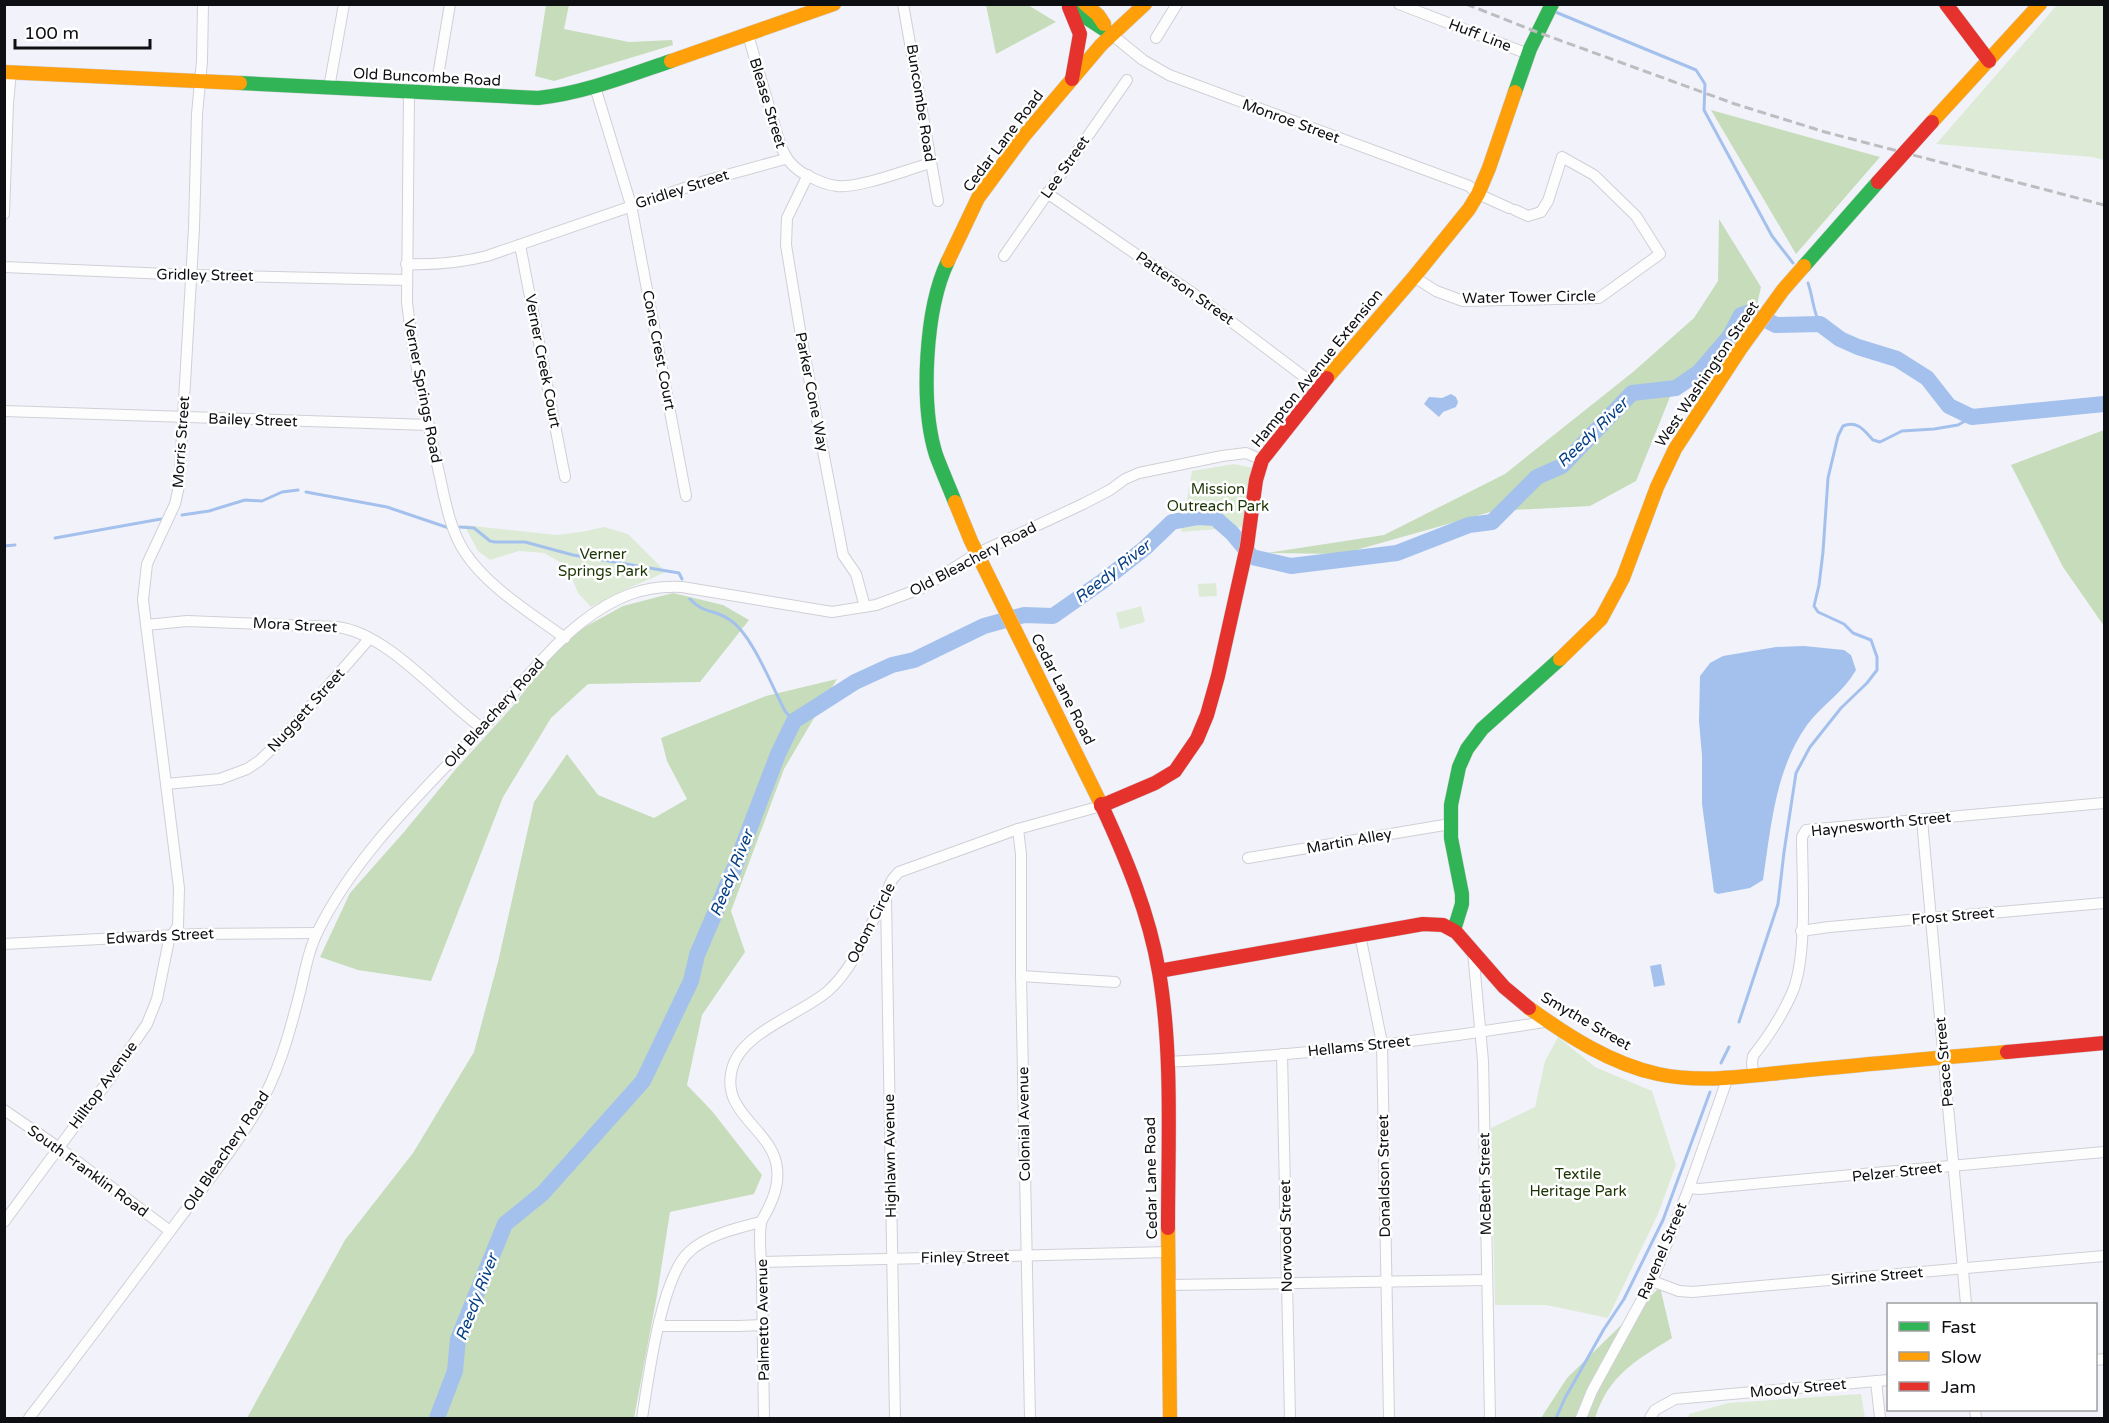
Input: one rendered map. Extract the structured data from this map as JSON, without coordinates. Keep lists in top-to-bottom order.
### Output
{
  "streets": {
    "street": [
      "Huff Line",
      "Old Buncombe Road",
      "Blease Street",
      "Buncombe Road",
      "Monroe Street",
      "Cedar Lane Road",
      "Lee Street",
      "Gridley Street",
      "Patterson Street",
      "Water Tower Circle",
      "Cone Crest Court",
      "Verner Creek Court",
      "Hampton Avenue Extension",
      "West Washington Street",
      "Verner Springs Road",
      "Parker Cone Way",
      "Bailey Street",
      "Morris Street",
      "Old Bleachery Road",
      "Mora Street",
      "Nuggett Street",
      "Haynesworth Street",
      "Martin Alley",
      "Frost Street",
      "Odom Circle",
      "Edwards Street",
      "Smythe Street",
      "Hellams Street",
      "Peace Street",
      "Hilltop Avenue",
      "Colonial Avenue",
      "Highlawn Avenue",
      "South Franklin Road",
      "Pelzer Street",
      "Donaldson Street",
      "McBeth Street",
      "Norwood Street",
      "Ravenel Street",
      "Finley Street",
      "Sirrine Street",
      "Palmetto Avenue",
      "Moody Street"
    ]
  },
  "crossings": [
    ["Huff Line", "Hampton Avenue Extension"],
    ["Old Buncombe Road", "Blease Street"],
    ["Old Buncombe Road", "Cone Crest Court"],
    ["Old Buncombe Road", "Verner Springs Road"],
    ["Old Buncombe Road", "Morris Street"],
    ["Blease Street", "Buncombe Road"],
    ["Blease Street", "Gridley Street"],
    ["Blease Street", "Parker Cone Way"],
    ["Monroe Street", "Cedar Lane Road"],
    ["Monroe Street", "Water Tower Circle"],
    ["Monroe Street", "Hampton Avenue Extension"],
    ["Cedar Lane Road", "Hampton Avenue Extension"],
    ["Cedar Lane Road", "Old Bleachery Road"],
    ["Cedar Lane Road", "Odom Circle"],
    ["Cedar Lane Road", "Hellams Street"],
    ["Cedar Lane Road", "Finley Street"],
    ["Lee Street", "Patterson Street"],
    ["Gridley Street", "Cone Crest Court"],
    ["Gridley Street", "Verner Creek Court"],
    ["Gridley Street", "Verner Springs Road"],
    ["Gridley Street", "Morris Street"],
    ["Patterson Street", "Hampton Avenue Extension"],
    ["Water Tower Circle", "Hampton Avenue Extension"],
    ["Hampton Avenue Extension", "Old Bleachery Road"],
    ["Hampton Avenue Extension", "Odom Circle"],
    ["West Washington Street", "Martin Alley"],
    ["West Washington Street", "Smythe Street"],
    ["Verner Springs Road", "Bailey Street"],
    ["Verner Springs Road", "Old Bleachery Road"],
    ["Parker Cone Way", "Old Bleachery Road"],
    ["Bailey Street", "Morris Street"],
    ["Morris Street", "Mora Street"],
    ["Morris Street", "Nuggett Street"],
    ["Morris Street", "Edwards Street"],
    ["Morris Street", "Hilltop Avenue"],
    ["Old Bleachery Road", "Mora Street"],
    ["Old Bleachery Road", "Edwards Street"],
    ["Old Bleachery Road", "South Franklin Road"],
    ["Mora Street", "Nuggett Street"],
    ["Haynesworth Street", "Frost Street"],
    ["Haynesworth Street", "Smythe Street"],
    ["Haynesworth Street", "Peace Street"],
    ["Frost Street", "Peace Street"],
    ["Odom Circle", "Colonial Avenue"],
    ["Odom Circle", "Highlawn Avenue"],
    ["Odom Circle", "Palmetto Avenue"],
    ["Edwards Street", "Hilltop Avenue"],
    ["Smythe Street", "Hellams Street"],
    ["Smythe Street", "Peace Street"],
    ["Smythe Street", "McBeth Street"],
    ["Smythe Street", "Ravenel Street"],
    ["Hellams Street", "Donaldson Street"],
    ["Hellams Street", "McBeth Street"],
    ["Hellams Street", "Norwood Street"],
    ["Peace Street", "Pelzer Street"],
    ["Peace Street", "Sirrine Street"],
    ["Hilltop Avenue", "South Franklin Road"],
    ["Colonial Avenue", "Finley Street"],
    ["Highlawn Avenue", "Finley Street"],
    ["Pelzer Street", "Ravenel Street"],
    ["Ravenel Street", "Sirrine Street"],
    ["Finley Street", "Palmetto Avenue"]
  ],
  "water": ["Reedy River"],
  "parks": ["Mission Outreach Park", "Verner Springs Park", "Textile Heritage Park"],
  "legend": ["Fast", "Slow", "Jam"],
  "scale_bar": "100 m"
}
